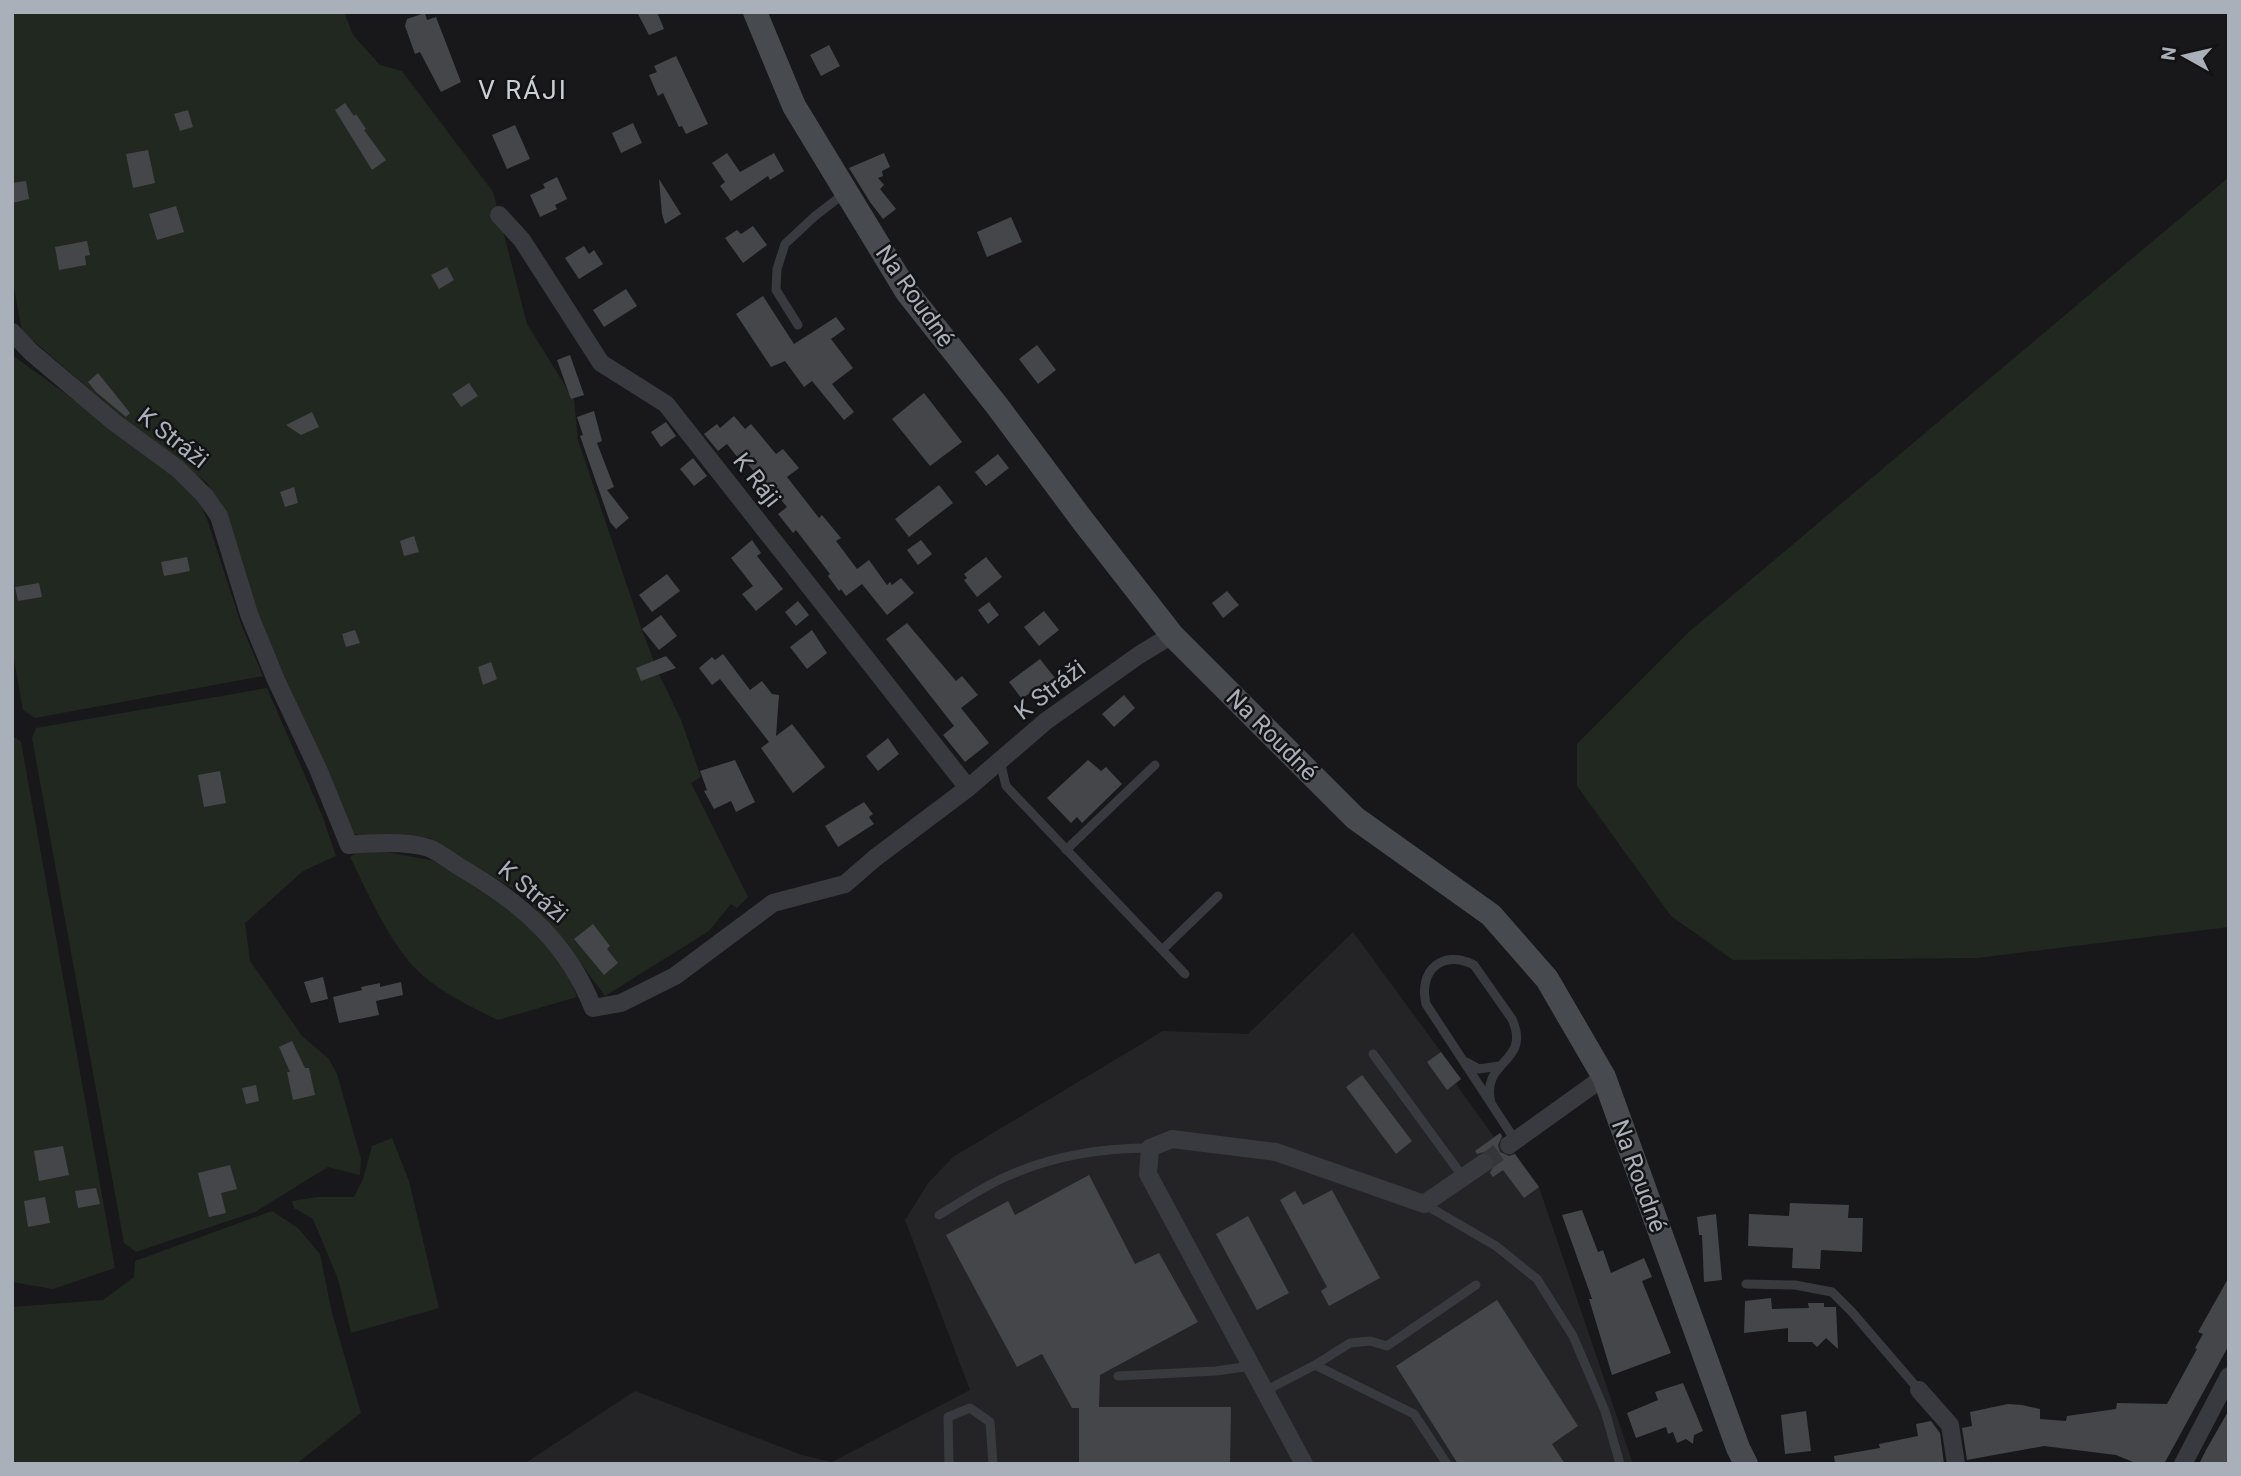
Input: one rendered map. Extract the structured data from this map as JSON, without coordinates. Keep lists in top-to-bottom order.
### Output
{
  "streets": {
    "street": ["Na Roudné", "K Stráži", "K Ráji"]
  },
  "crossings": [
    ["Na Roudné", "K Stráži"],
    ["K Stráži", "K Ráji"]
  ],
  "districts": ["V RÁJI"],
  "north": "left"
}
